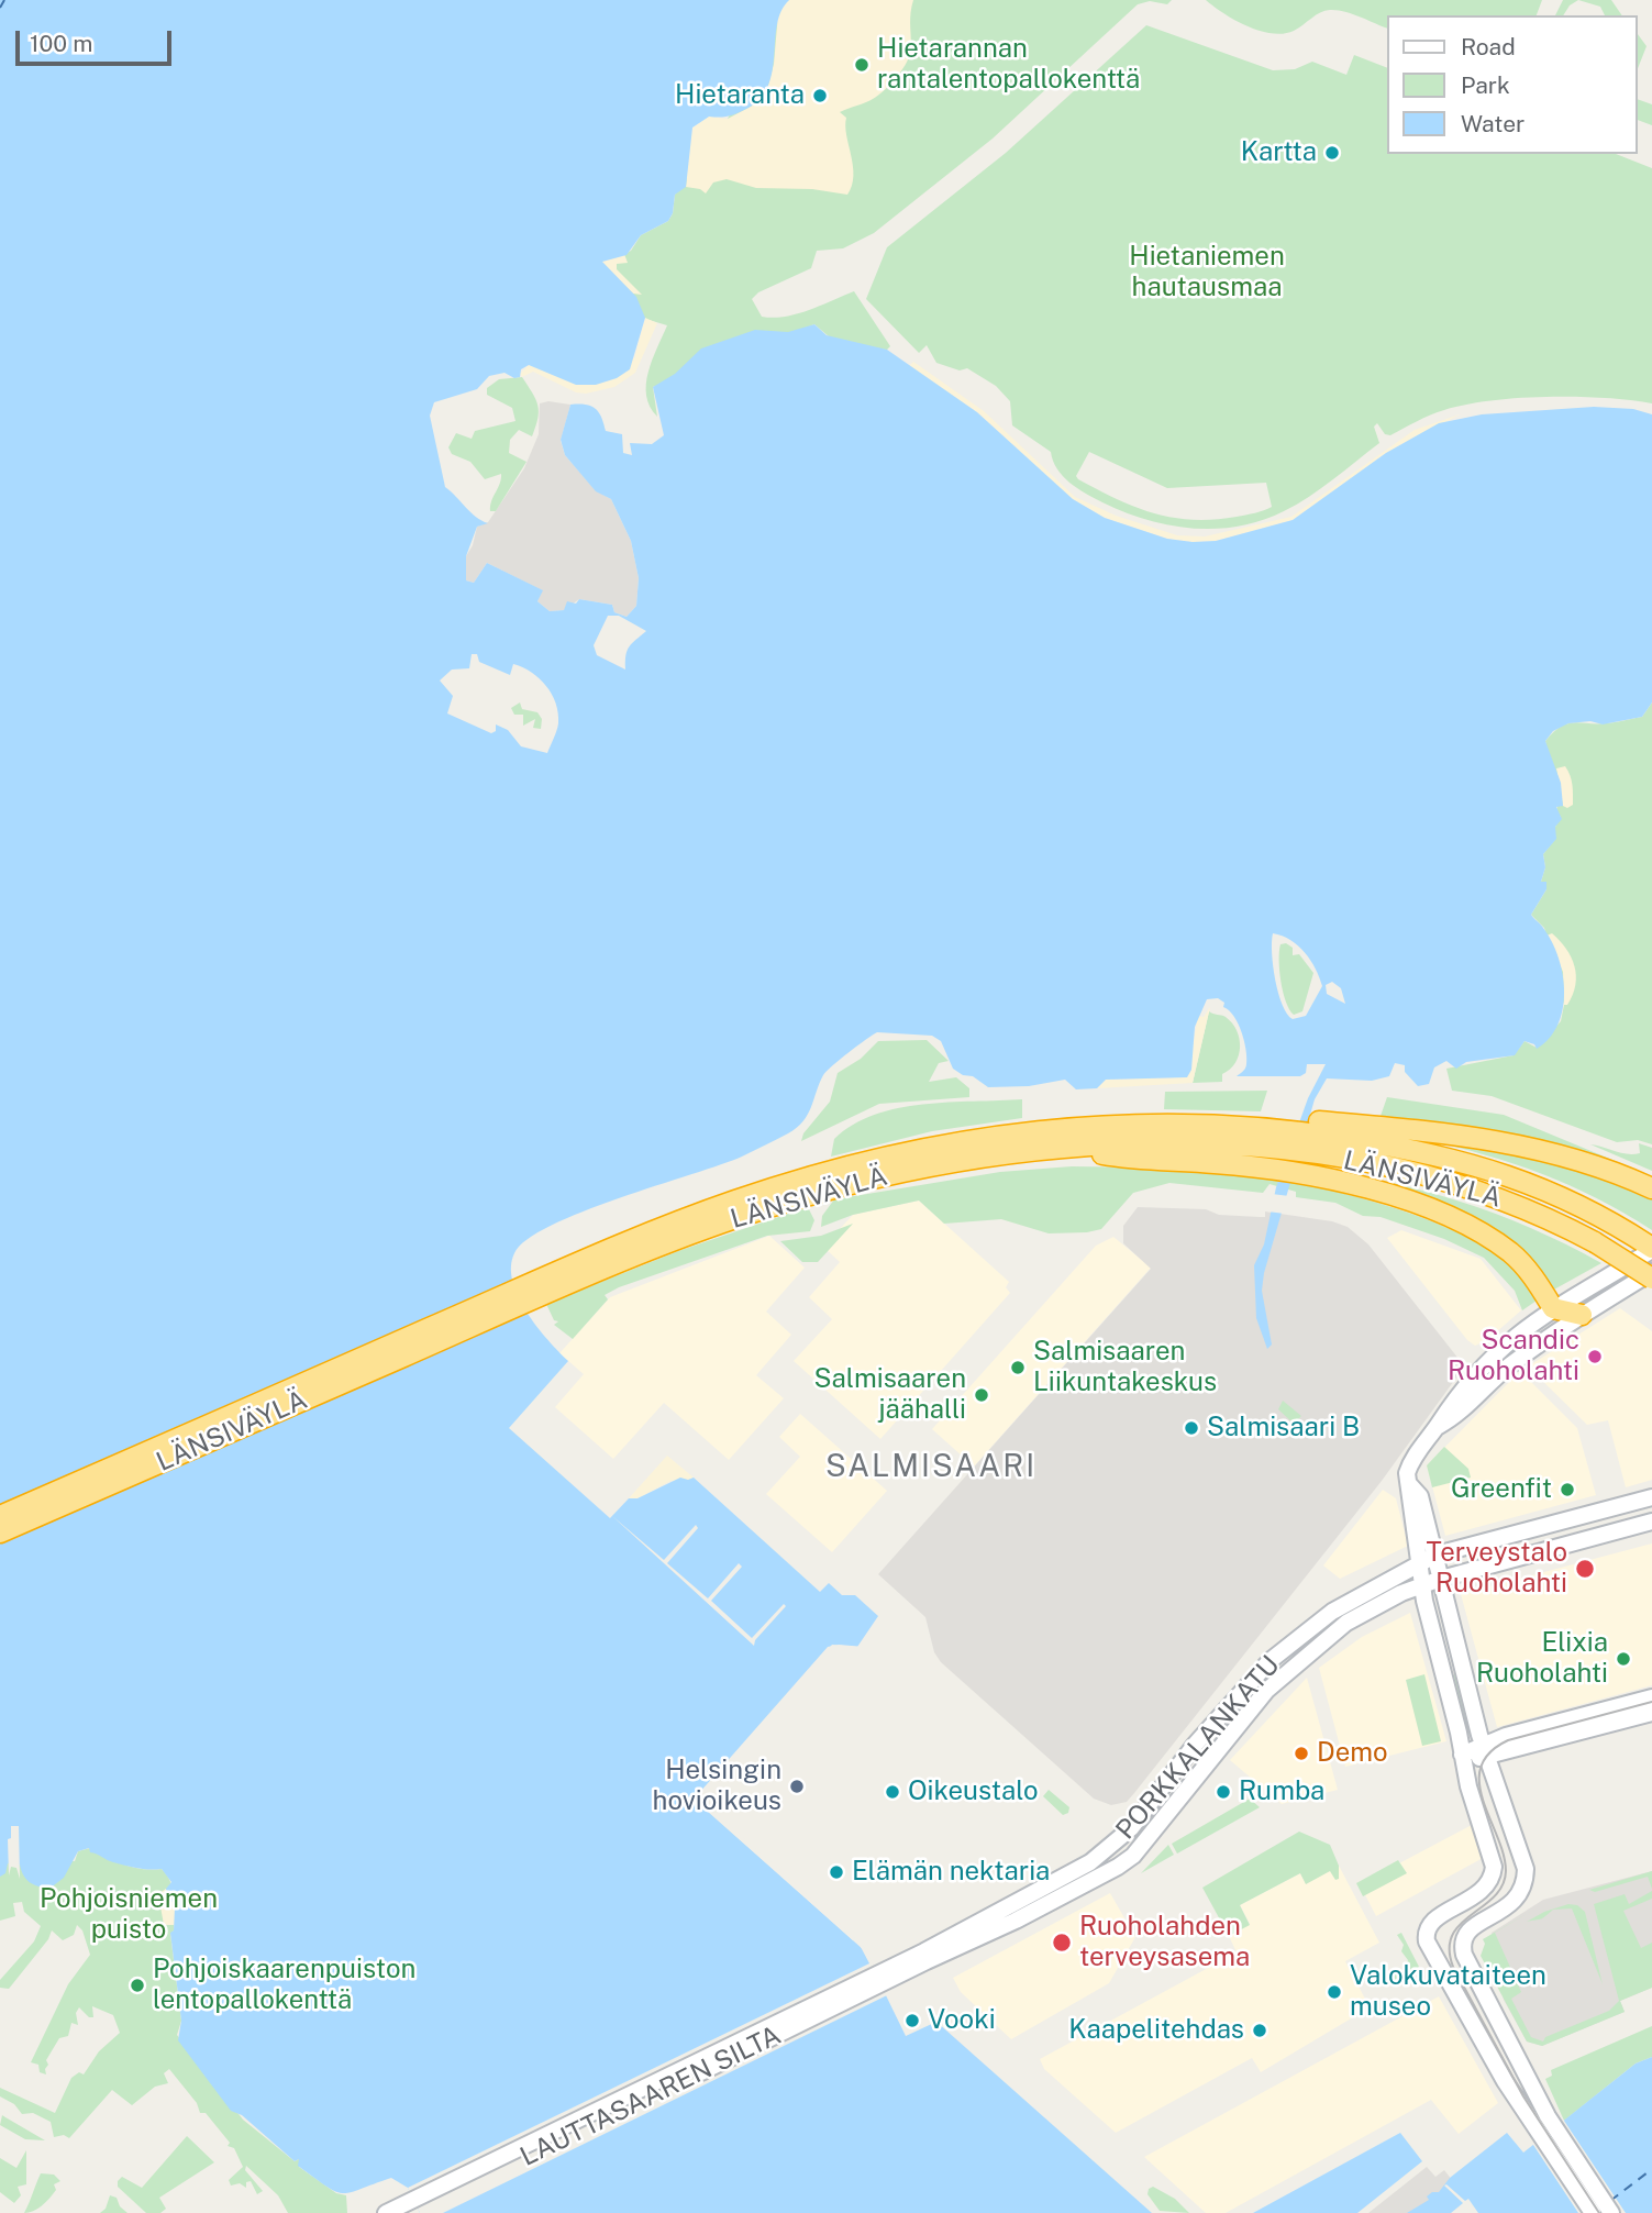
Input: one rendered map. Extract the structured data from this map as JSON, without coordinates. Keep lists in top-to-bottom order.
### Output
{
  "streets": {
    "highway": ["LÄNSIVÄYLÄ"],
    "main road": ["PORKKALANKATU", "LAUTTASAAREN SILTA"]
  },
  "crossings": [
    ["PORKKALANKATU", "LAUTTASAAREN SILTA"]
  ],
  "districts": ["SALMISAARI"],
  "parks": ["Hietaniemen hautausmaa", "Pohjoisniemen puisto"],
  "places": [
    "Hietarannan rantalentopallokenttä",
    "Hietaranta",
    "Kartta",
    "Scandic Ruoholahti",
    "Salmisaaren Liikuntakeskus",
    "Salmisaaren jäähalli",
    "Salmisaari B",
    "Greenfit",
    "Terveystalo Ruoholahti",
    "Elixia Ruoholahti",
    "Demo",
    "Helsingin hovioikeus",
    "Oikeustalo",
    "Rumba",
    "Elämän nektaria",
    "Ruoholahden terveysasema",
    "Pohjoiskaarenpuiston lentopallokenttä",
    "Valokuvataiteen museo",
    "Vooki",
    "Kaapelitehdas"
  ],
  "legend": ["Road", "Park", "Water"],
  "scale_bar": "100 m"
}
